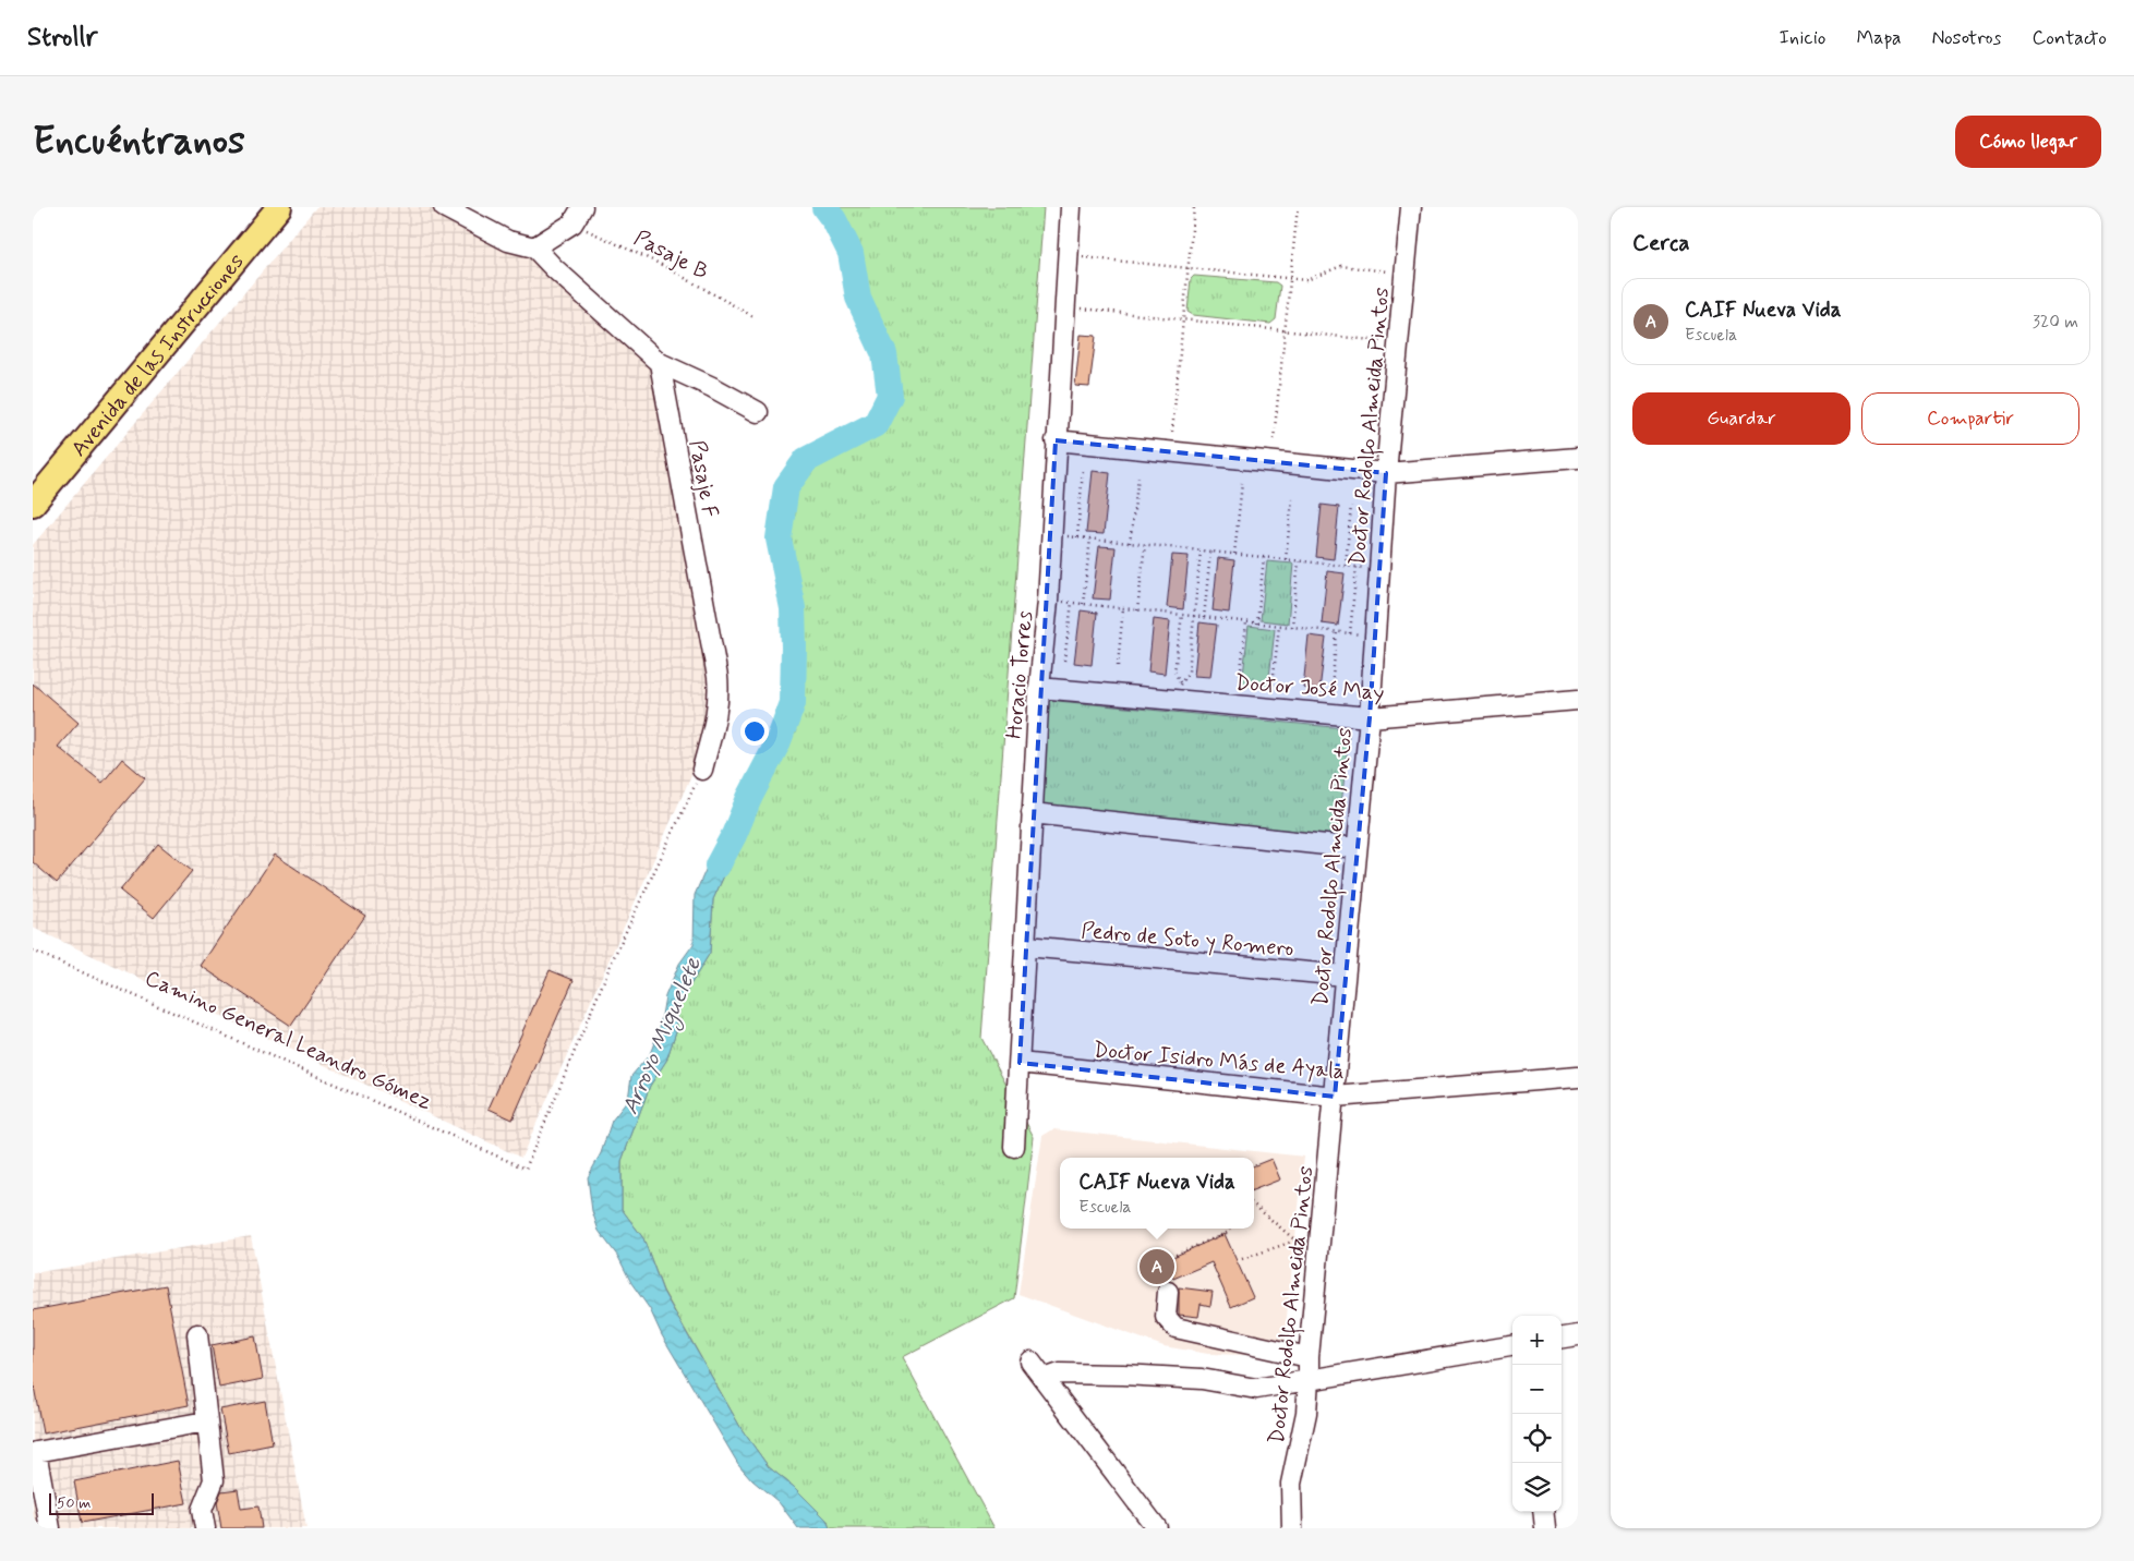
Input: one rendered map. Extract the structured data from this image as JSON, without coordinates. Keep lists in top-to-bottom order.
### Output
{
  "streets": {
    "main road": ["Avenida de las Instrucciones"],
    "street": [
      "Doctor Rodolfo Almeida Pintos",
      "Pasaje F",
      "Horacio Torres",
      "Doctor José May",
      "Pedro de Soto y Romero",
      "Doctor Isidro Más de Ayala"
    ],
    "path": ["Pasaje B", "Camino General Leandro Gómez"]
  },
  "crossings": [
    ["Doctor Rodolfo Almeida Pintos", "Doctor José May"],
    ["Doctor Rodolfo Almeida Pintos", "Pedro de Soto y Romero"],
    ["Doctor Rodolfo Almeida Pintos", "Doctor Isidro Más de Ayala"],
    ["Pasaje F", "Camino General Leandro Gómez"],
    ["Horacio Torres", "Doctor José May"],
    ["Horacio Torres", "Pedro de Soto y Romero"],
    ["Horacio Torres", "Doctor Isidro Más de Ayala"]
  ],
  "water": ["Arroyo Miguelete"],
  "scale_bar": "50 m",
  "page": {
    "header": "Strollr",
    "nav": [
      "Inicio",
      "Mapa",
      "Nosotros",
      "Contacto"
    ],
    "buttons": [
      "Cómo llegar",
      ["Guardar", "Compartir"]
    ],
    "title": "Encuéntranos",
    "heading": "Cerca",
    "list": [
      {
        "mark": "A",
        "name": "CAIF Nueva Vida",
        "note": "Escuela",
        "value": "320 m"
      }
    ],
    "popup": ["CAIF Nueva Vida", "Escuela"],
    "pins": "A",
    "map_buttons": ["+", "−"],
    "scale": "50 m"
  }
}
